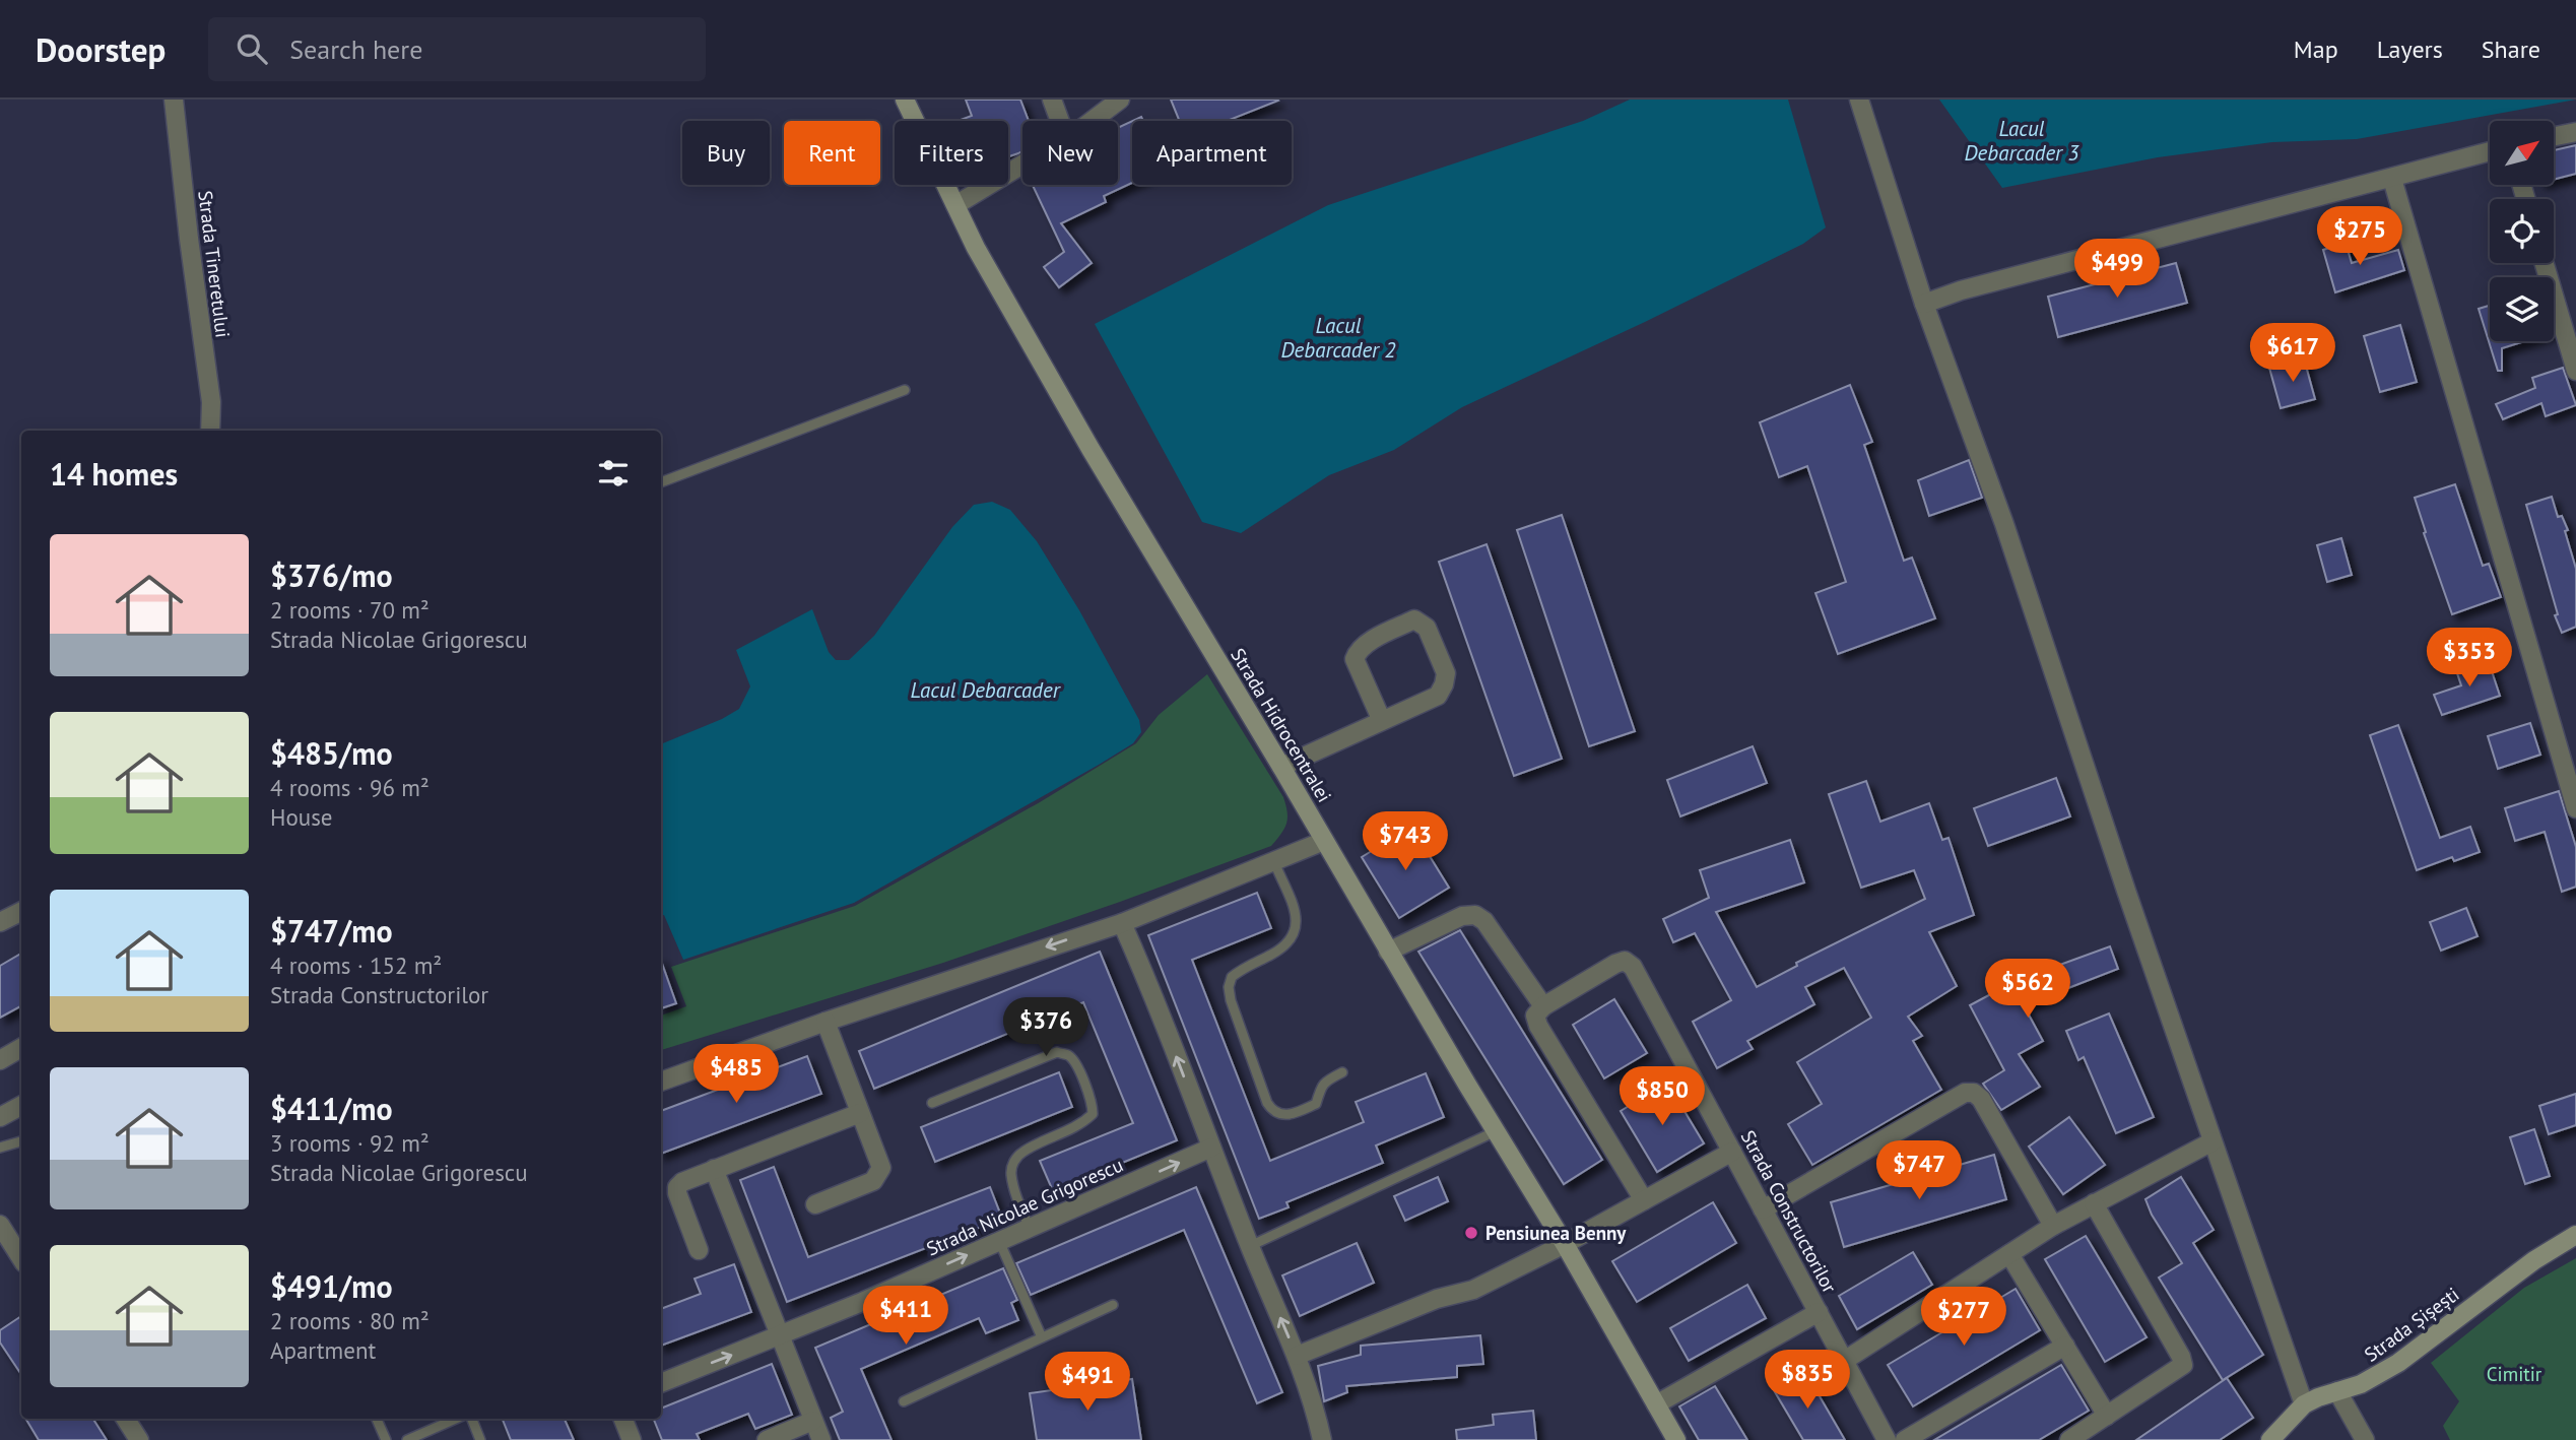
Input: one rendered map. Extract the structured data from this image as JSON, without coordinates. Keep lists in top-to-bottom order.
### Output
{
  "streets": {
    "street": [
      "Strada Tineretului",
      "Strada Hidrocentralei",
      "Strada Nicolae Grigorescu",
      "Strada Constructorilor",
      "Strada Șișești"
    ]
  },
  "one_way": ["Strada Nicolae Grigorescu"],
  "water": ["Lacul Debarcader 3", "Lacul Debarcader 2", "Lacul Debarcader"],
  "parks": ["Cimitir"],
  "places": ["Pensiunea Benny"],
  "north": "top right",
  "page": {
    "header": "Doorstep",
    "search": "Search here",
    "nav": ["Map", "Layers", "Share"],
    "chip": [
      "Buy",
      "Rent",
      "Filters",
      "New",
      "Apartment"
    ],
    "price": [
      "$275",
      "$499",
      "$617",
      "$353",
      "$743",
      "$562",
      "$376",
      "$485",
      "$850",
      "$747",
      "$411",
      "$277",
      "$835",
      "$491"
    ],
    "heading": "14 homes",
    "list": [
      {
        "name": "$376/mo",
        "note": "2 rooms · 70 m² · Strada Nicolae Grigorescu"
      },
      {
        "name": "$485/mo",
        "note": "4 rooms · 96 m² · House"
      },
      {
        "name": "$747/mo",
        "note": "4 rooms · 152 m² · Strada Constructorilor"
      },
      {
        "name": "$411/mo",
        "note": "3 rooms · 92 m² · Strada Nicolae Grigorescu"
      },
      {
        "name": "$491/mo",
        "note": "2 rooms · 80 m² · Apartment"
      }
    ]
  }
}
